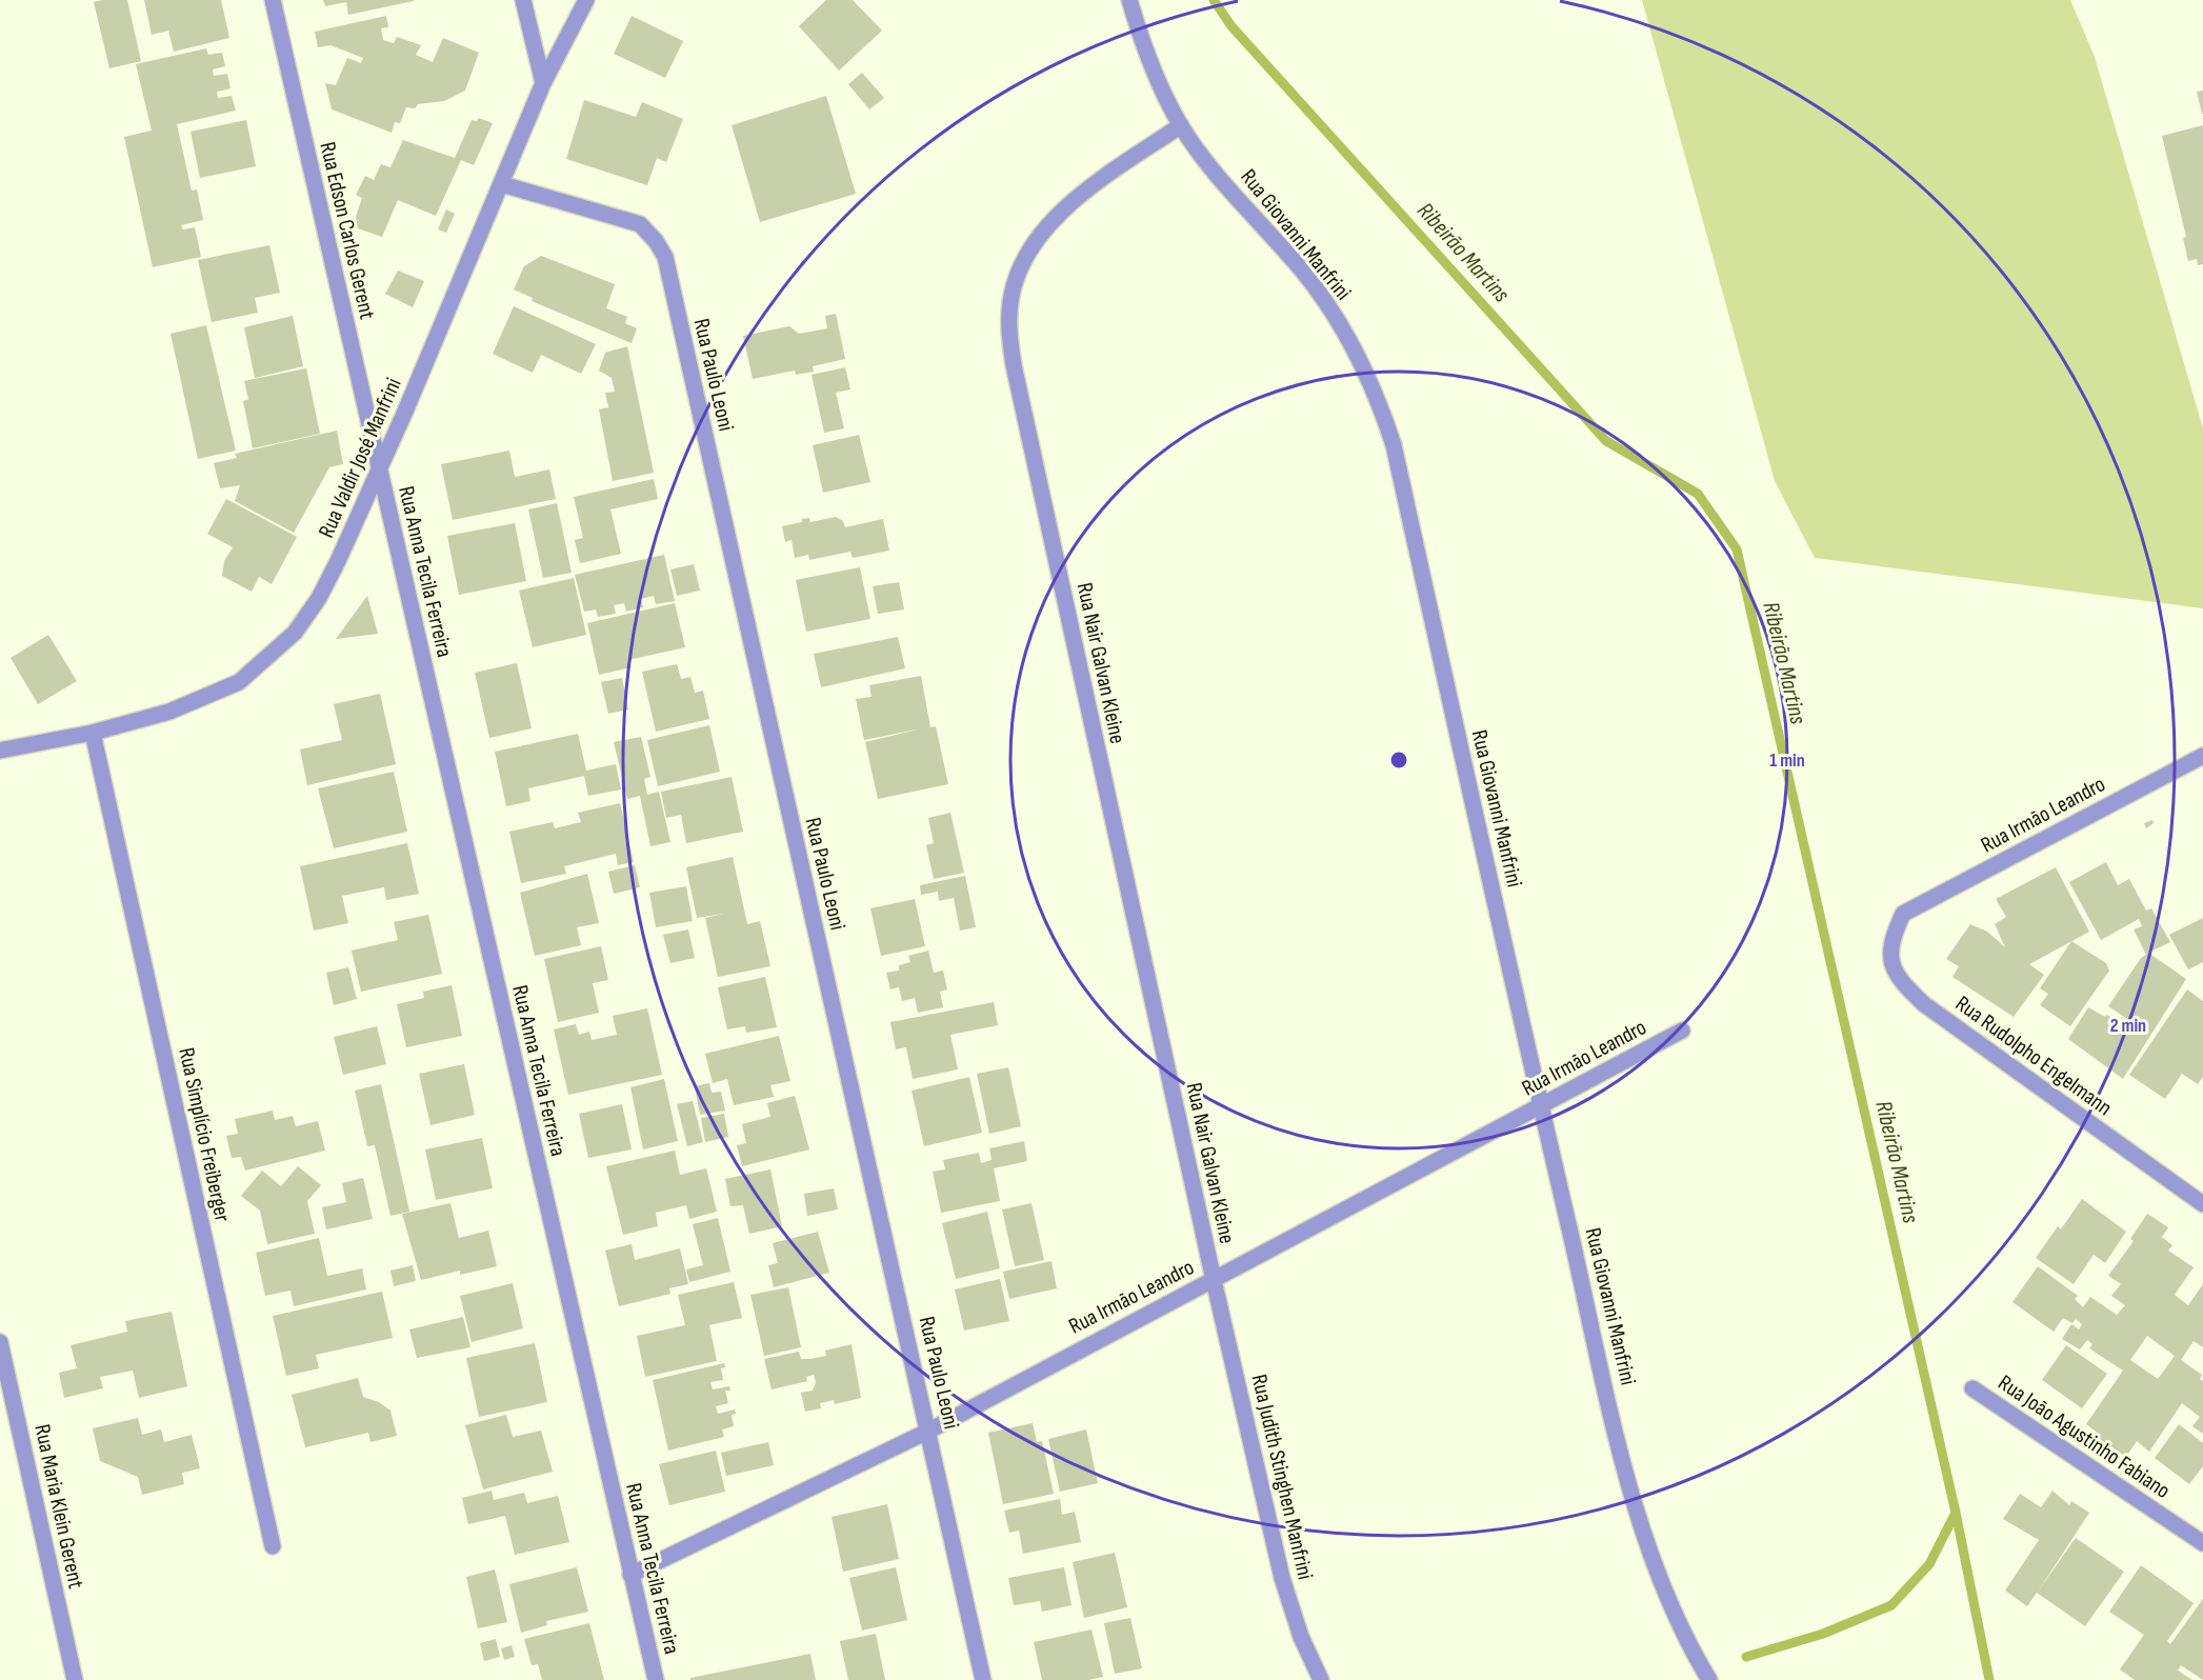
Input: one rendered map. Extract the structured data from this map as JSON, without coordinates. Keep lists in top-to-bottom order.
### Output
{
  "streets": {
    "street": [
      "Rua Edson Carlos Gerent",
      "Rua Giovanni Manfrini",
      "Rua Paulo Leoni",
      "Rua Valdir José Manfrini",
      "Rua Anna Tecila Ferreira",
      "Rua Nair Galvan Kleine",
      "Rua Irmão Leandro",
      "Rua Rudolpho Engelmann",
      "Rua Simplício Freiberger",
      "Rua João Agustinho Fabiano",
      "Rua Judith Stinghen Manfrini",
      "Rua Maria Klein Gerent"
    ]
  },
  "crossings": [
    ["Rua Edson Carlos Gerent", "Rua Valdir José Manfrini"],
    ["Rua Edson Carlos Gerent", "Rua Anna Tecila Ferreira"],
    ["Rua Giovanni Manfrini", "Rua Nair Galvan Kleine"],
    ["Rua Giovanni Manfrini", "Rua Irmão Leandro"],
    ["Rua Paulo Leoni", "Rua Valdir José Manfrini"],
    ["Rua Paulo Leoni", "Rua Irmão Leandro"],
    ["Rua Valdir José Manfrini", "Rua Anna Tecila Ferreira"],
    ["Rua Valdir José Manfrini", "Rua Simplício Freiberger"],
    ["Rua Anna Tecila Ferreira", "Rua Irmão Leandro"],
    ["Rua Nair Galvan Kleine", "Rua Irmão Leandro"],
    ["Rua Nair Galvan Kleine", "Rua Judith Stinghen Manfrini"],
    ["Rua Irmão Leandro", "Rua Rudolpho Engelmann"],
    ["Rua Irmão Leandro", "Rua Judith Stinghen Manfrini"]
  ],
  "water": ["Ribeirão Martins"],
  "rings": ["1 min", "2 min"]
}
